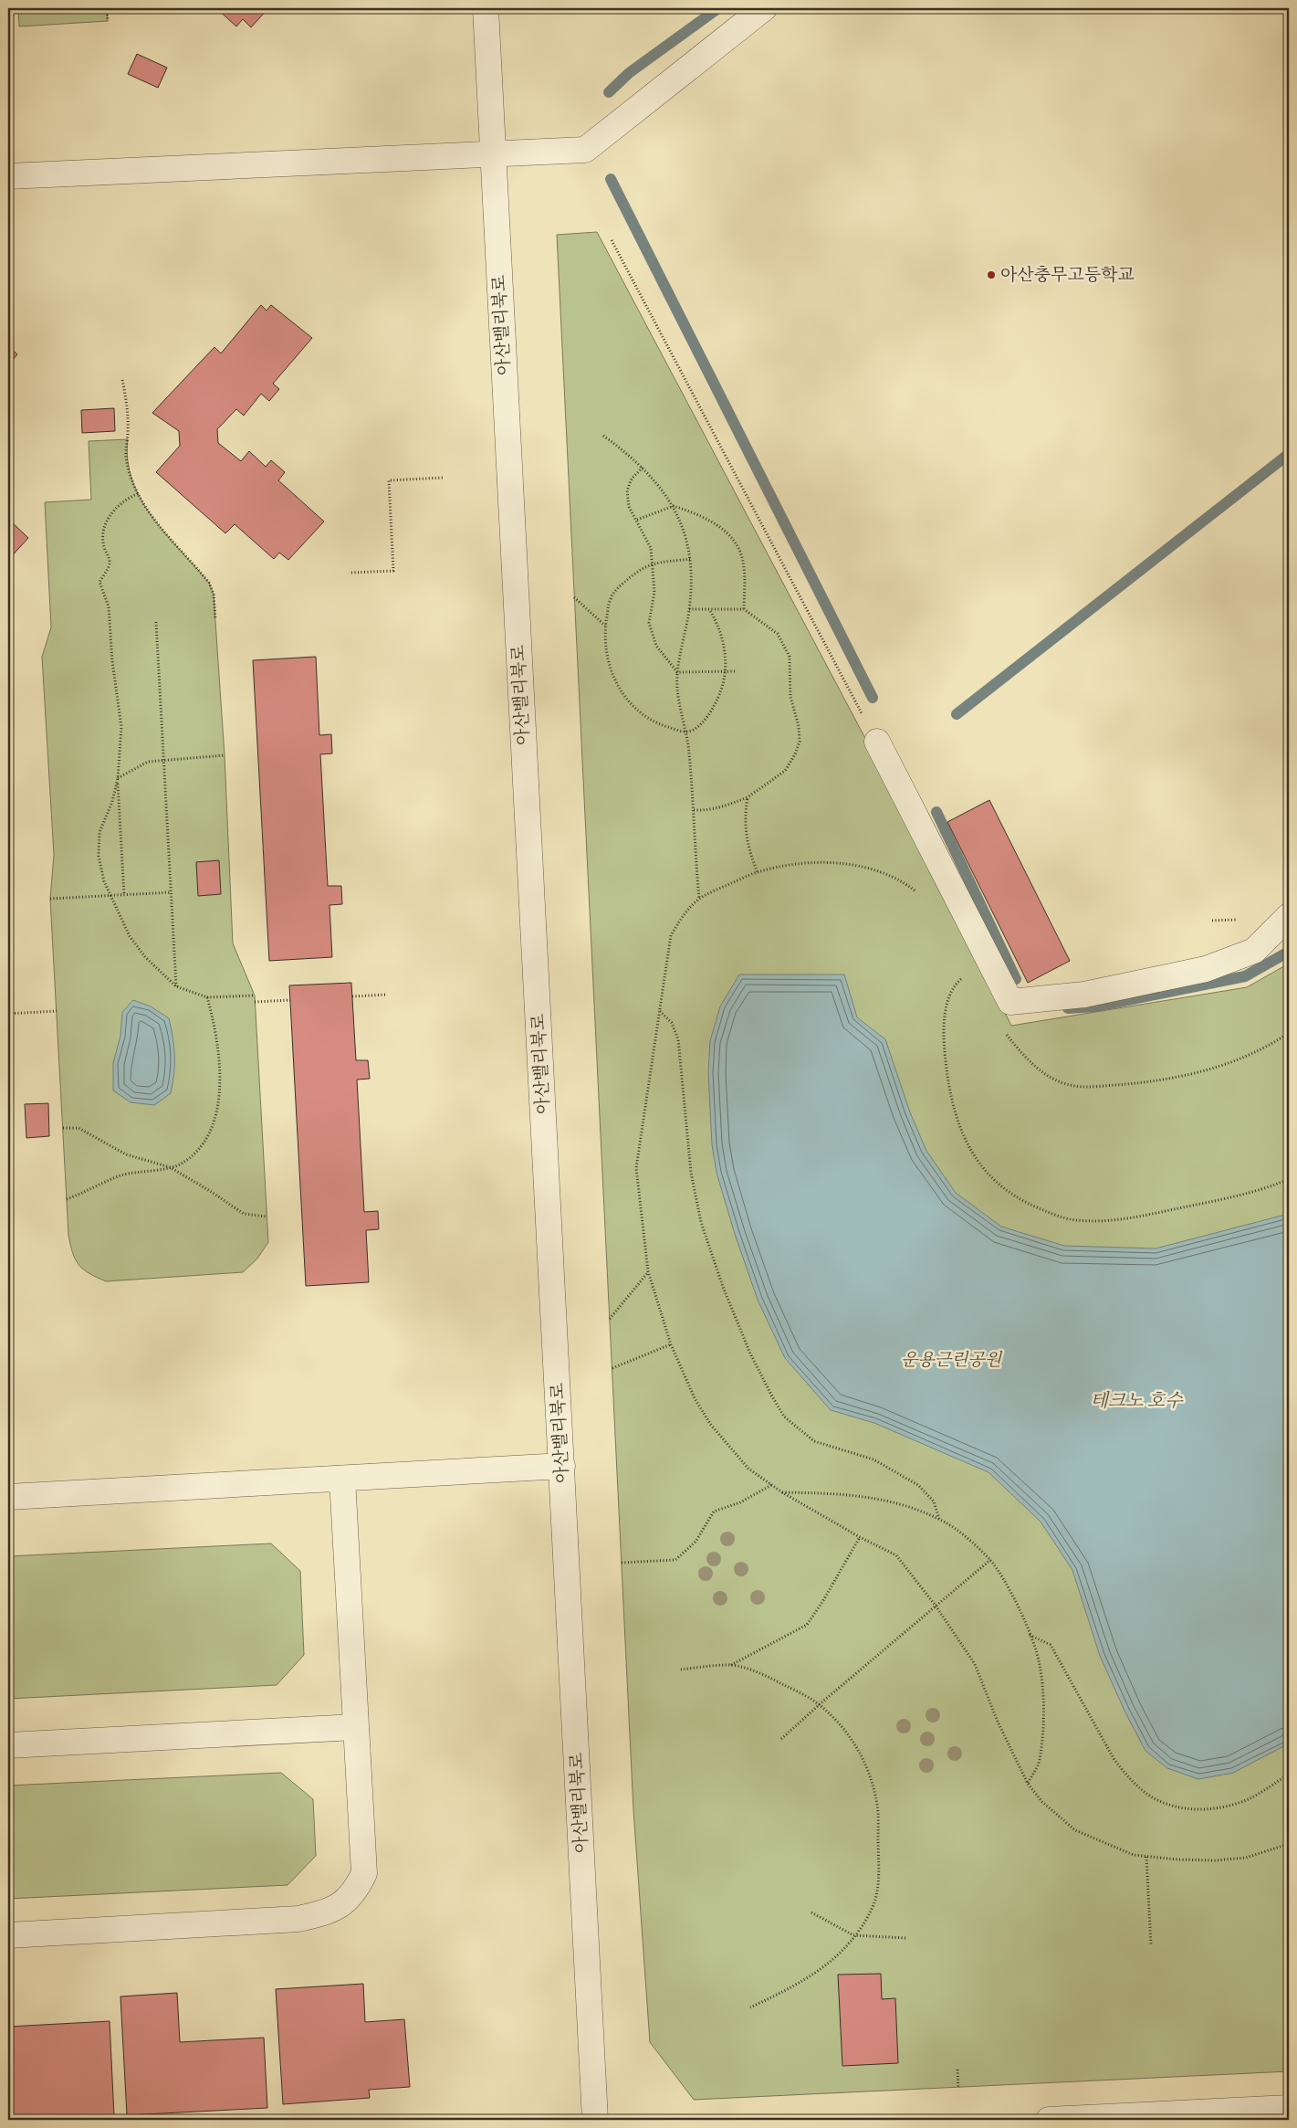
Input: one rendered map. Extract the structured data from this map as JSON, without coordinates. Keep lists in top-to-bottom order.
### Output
{
  "streets": {
    "street": ["아산밸리북로"]
  },
  "water": ["테크노 호수"],
  "parks": ["운용근린공원"],
  "places": ["아산충무고등학교"]
}
